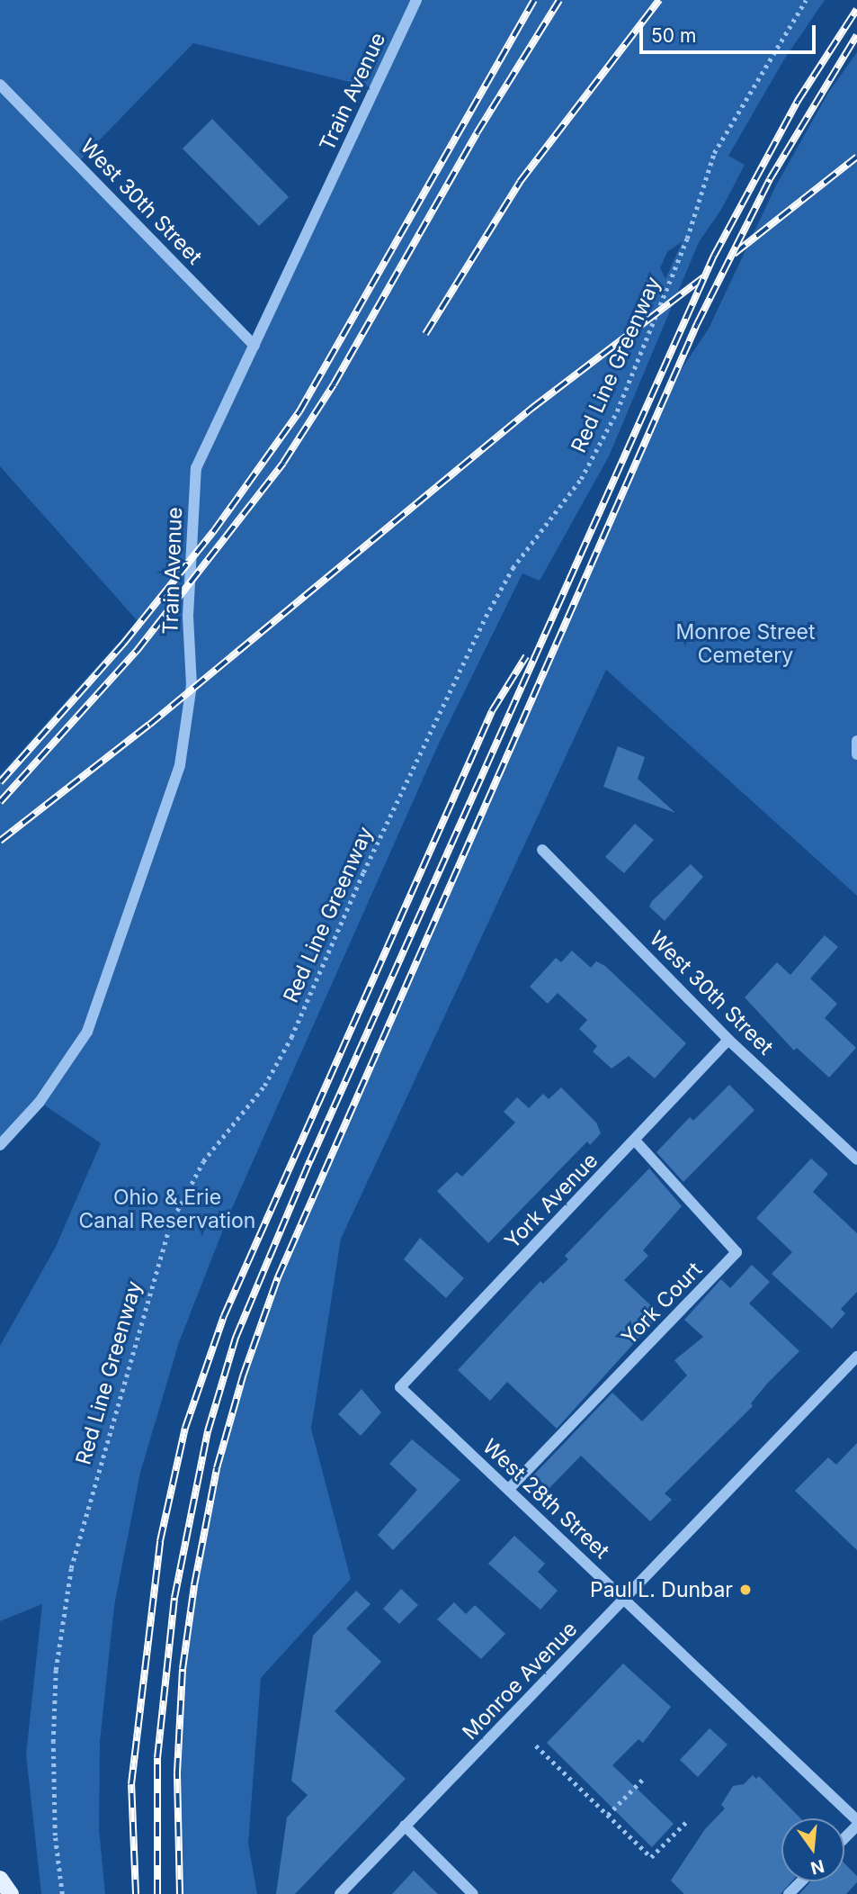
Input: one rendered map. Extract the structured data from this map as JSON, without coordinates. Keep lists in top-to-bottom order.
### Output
{
  "streets": {
    "street": [
      "Train Avenue",
      "West 30th Street",
      "York Avenue",
      "York Court",
      "West 28th Street",
      "Monroe Avenue"
    ],
    "path": ["Red Line Greenway"]
  },
  "crossings": [
    ["Train Avenue", "West 30th Street"],
    ["West 30th Street", "York Avenue"],
    ["York Avenue", "York Court"],
    ["York Avenue", "West 28th Street"],
    ["York Court", "West 28th Street"],
    ["West 28th Street", "Monroe Avenue"]
  ],
  "parks": ["Monroe Street Cemetery", "Ohio & Erie Canal Reservation"],
  "places": ["Paul L. Dunbar"],
  "scale_bar": "50 m",
  "north": "bottom"
}
